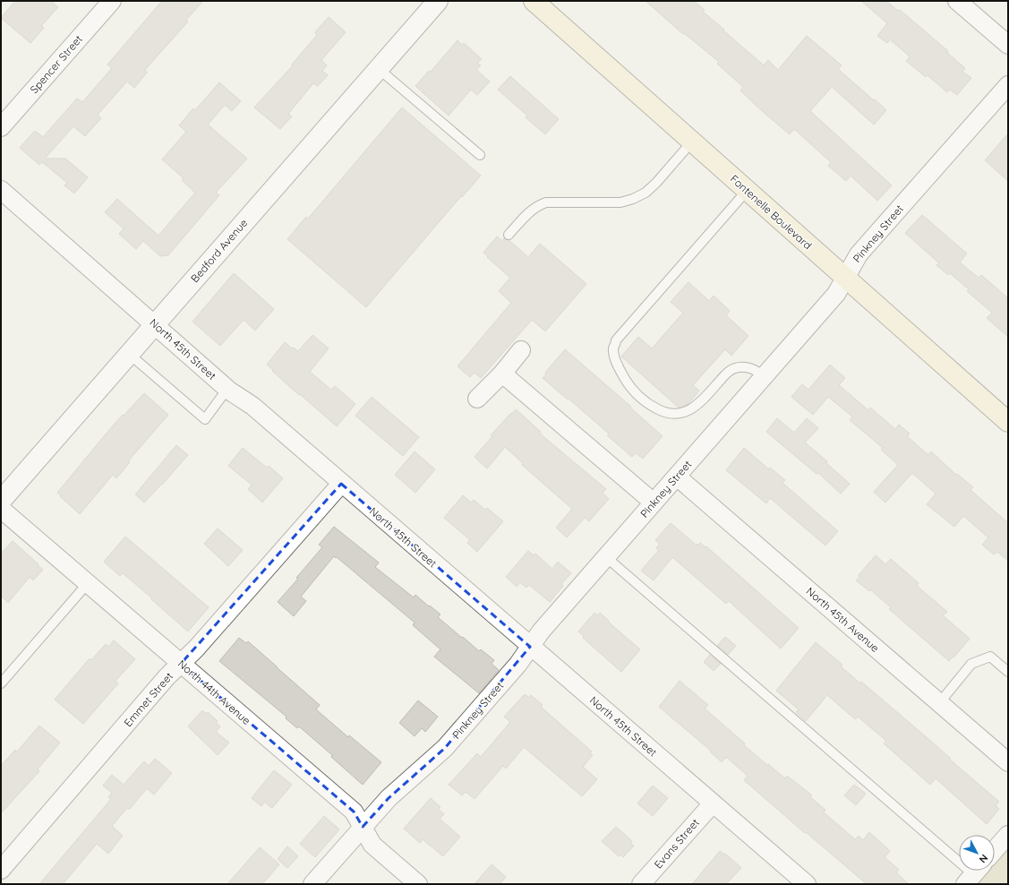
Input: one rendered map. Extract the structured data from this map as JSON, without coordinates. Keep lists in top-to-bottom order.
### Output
{
  "streets": {
    "main road": ["Fontenelle Boulevard"],
    "street": [
      "Spencer Street",
      "Pinkney Street",
      "Bedford Avenue",
      "North 45th Street",
      "North 45th Avenue",
      "North 44th Avenue",
      "Emmet Street",
      "Evans Street"
    ]
  },
  "crossings": [
    ["Fontenelle Boulevard", "Pinkney Street"],
    ["Pinkney Street", "North 45th Street"],
    ["Pinkney Street", "North 45th Avenue"],
    ["Pinkney Street", "North 44th Avenue"],
    ["Bedford Avenue", "North 45th Street"],
    ["North 45th Street", "Emmet Street"],
    ["North 45th Street", "Evans Street"],
    ["North 44th Avenue", "Emmet Street"]
  ],
  "north": "bottom right"
}
